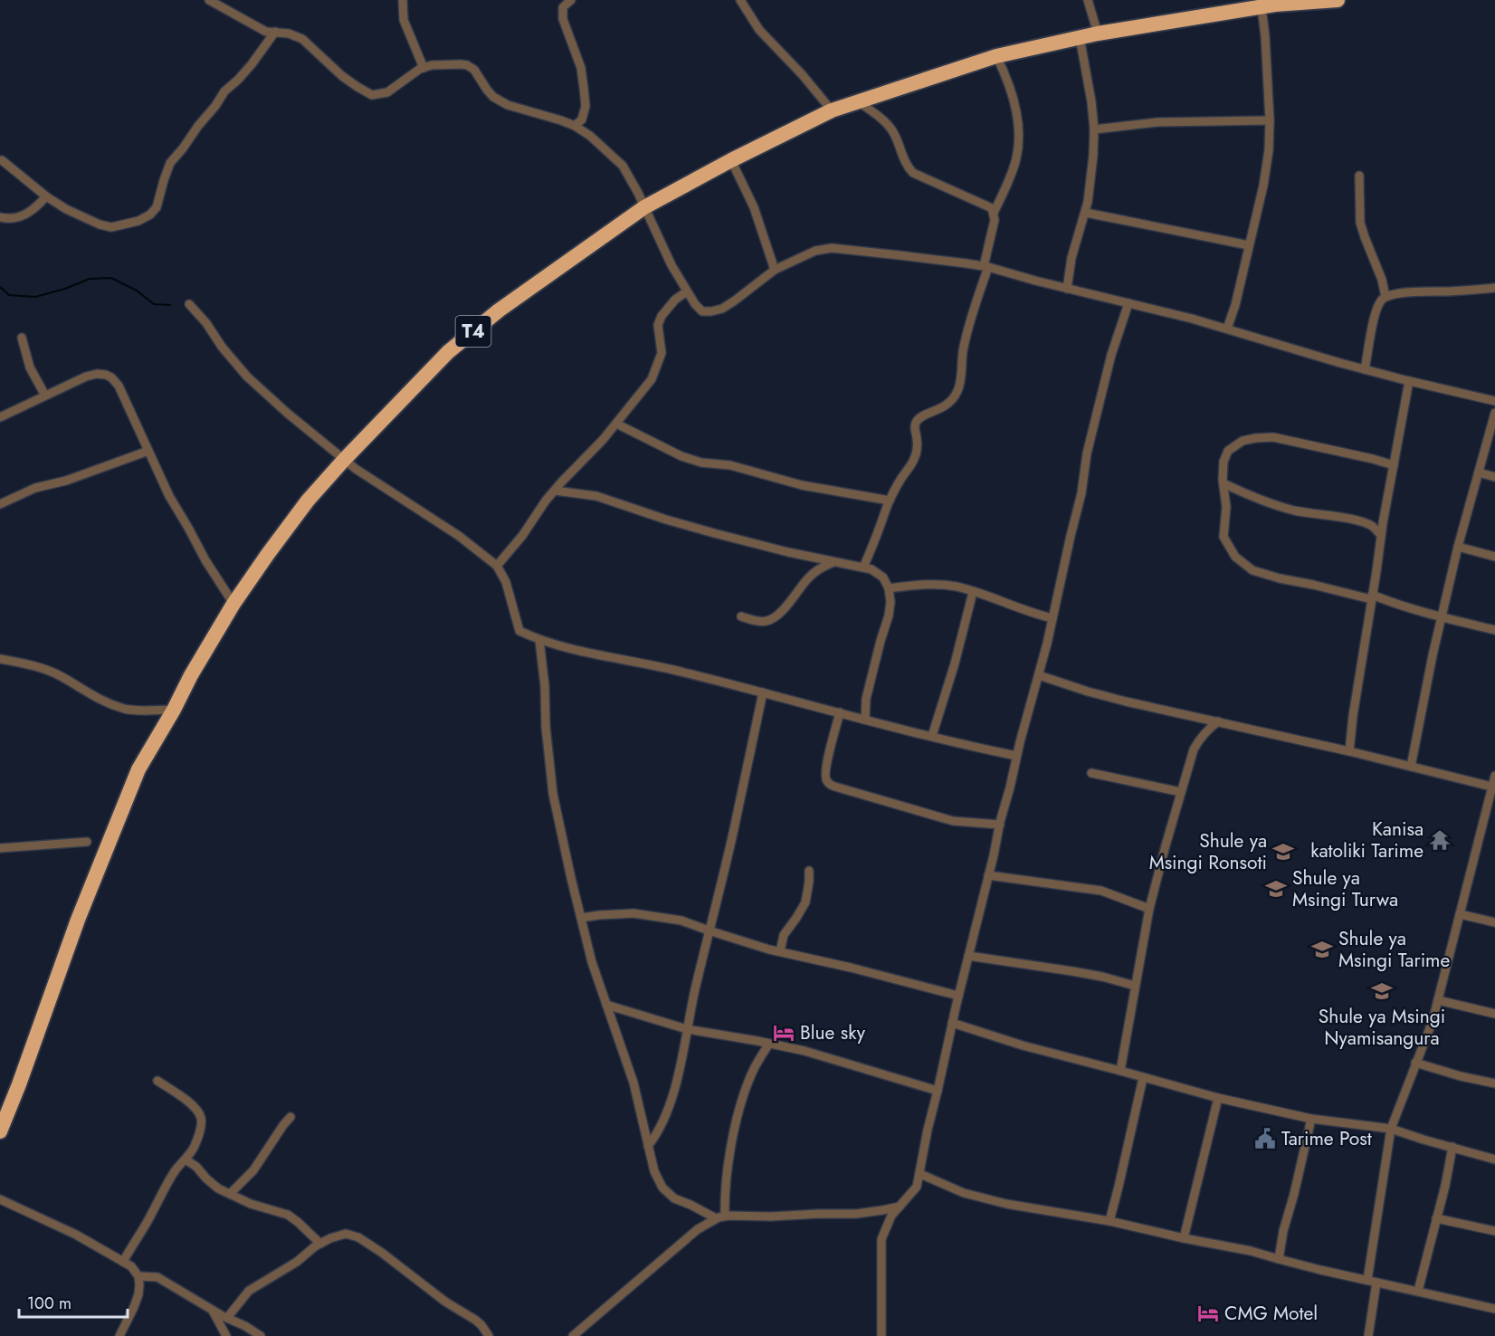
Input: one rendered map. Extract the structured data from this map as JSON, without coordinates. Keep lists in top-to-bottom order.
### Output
{
  "streets": {
    "highway": ["T4"]
  },
  "places": {
    "temple": ["Kanisa katoliki Tarime"],
    "school or university": [
      "Shule ya Msingi Ronsoti",
      "Shule ya Msingi Turwa",
      "Shule ya Msingi Tarime",
      "Shule ya Msingi Nyamisangura"
    ],
    "hotel": ["Blue sky", "CMG Motel"],
    "public building": ["Tarime Post"]
  },
  "scale_bar": "100 m"
}
